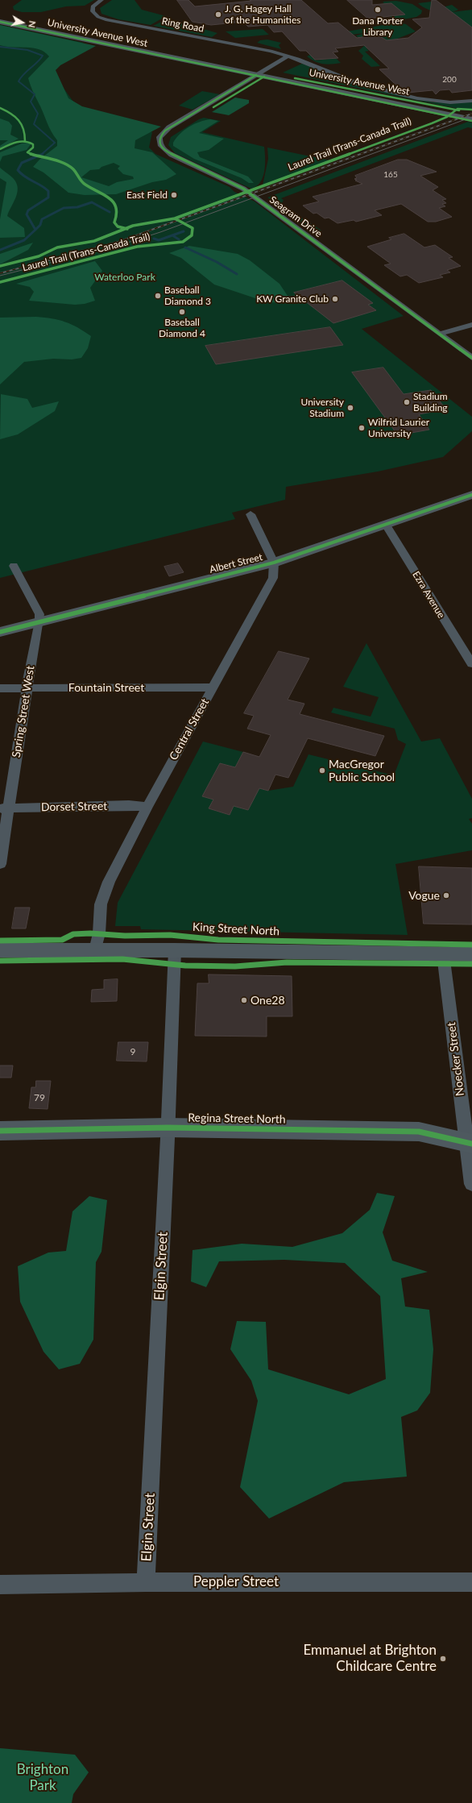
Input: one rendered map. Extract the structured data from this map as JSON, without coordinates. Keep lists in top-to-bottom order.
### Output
{
  "streets": {
    "main road": [
      "University Avenue West",
      "Albert Street",
      "King Street North",
      "Regina Street North"
    ],
    "street": [
      "Ring Road",
      "Seagram Drive",
      "Ezra Avenue",
      "Fountain Street",
      "Spring Street West",
      "Central Street",
      "Dorset Street",
      "Noecker Street",
      "Elgin Street",
      "Peppler Street"
    ],
    "cycle path": ["Laurel Trail (Trans-Canada Trail)"]
  },
  "crossings": [
    ["University Avenue West", "Seagram Drive"],
    ["Albert Street", "Ezra Avenue"],
    ["Albert Street", "Spring Street West"],
    ["Albert Street", "Central Street"],
    ["Fountain Street", "Spring Street West"],
    ["Fountain Street", "Central Street"],
    ["Spring Street West", "Dorset Street"],
    ["Central Street", "Dorset Street"],
    ["Central Street", "King Street North"],
    ["King Street North", "Noecker Street"],
    ["King Street North", "Elgin Street"],
    ["Noecker Street", "Regina Street North"],
    ["Regina Street North", "Elgin Street"],
    ["Elgin Street", "Peppler Street"]
  ],
  "parks": ["Waterloo Park", "Brighton Park"],
  "places": [
    "Dana Porter Library",
    "J. G. Hagey Hall of the Humanities",
    "East Field",
    "Baseball Diamond 3",
    "KW Granite Club",
    "Baseball Diamond 4",
    "Stadium Building",
    "University Stadium",
    "Wilfrid Laurier University",
    "MacGregor Public School",
    "Vogue",
    "One28",
    "Emmanuel at Brighton Childcare Centre"
  ],
  "house_numbers": [
    "200",
    "165",
    "9",
    "79"
  ],
  "north": "right"
}
